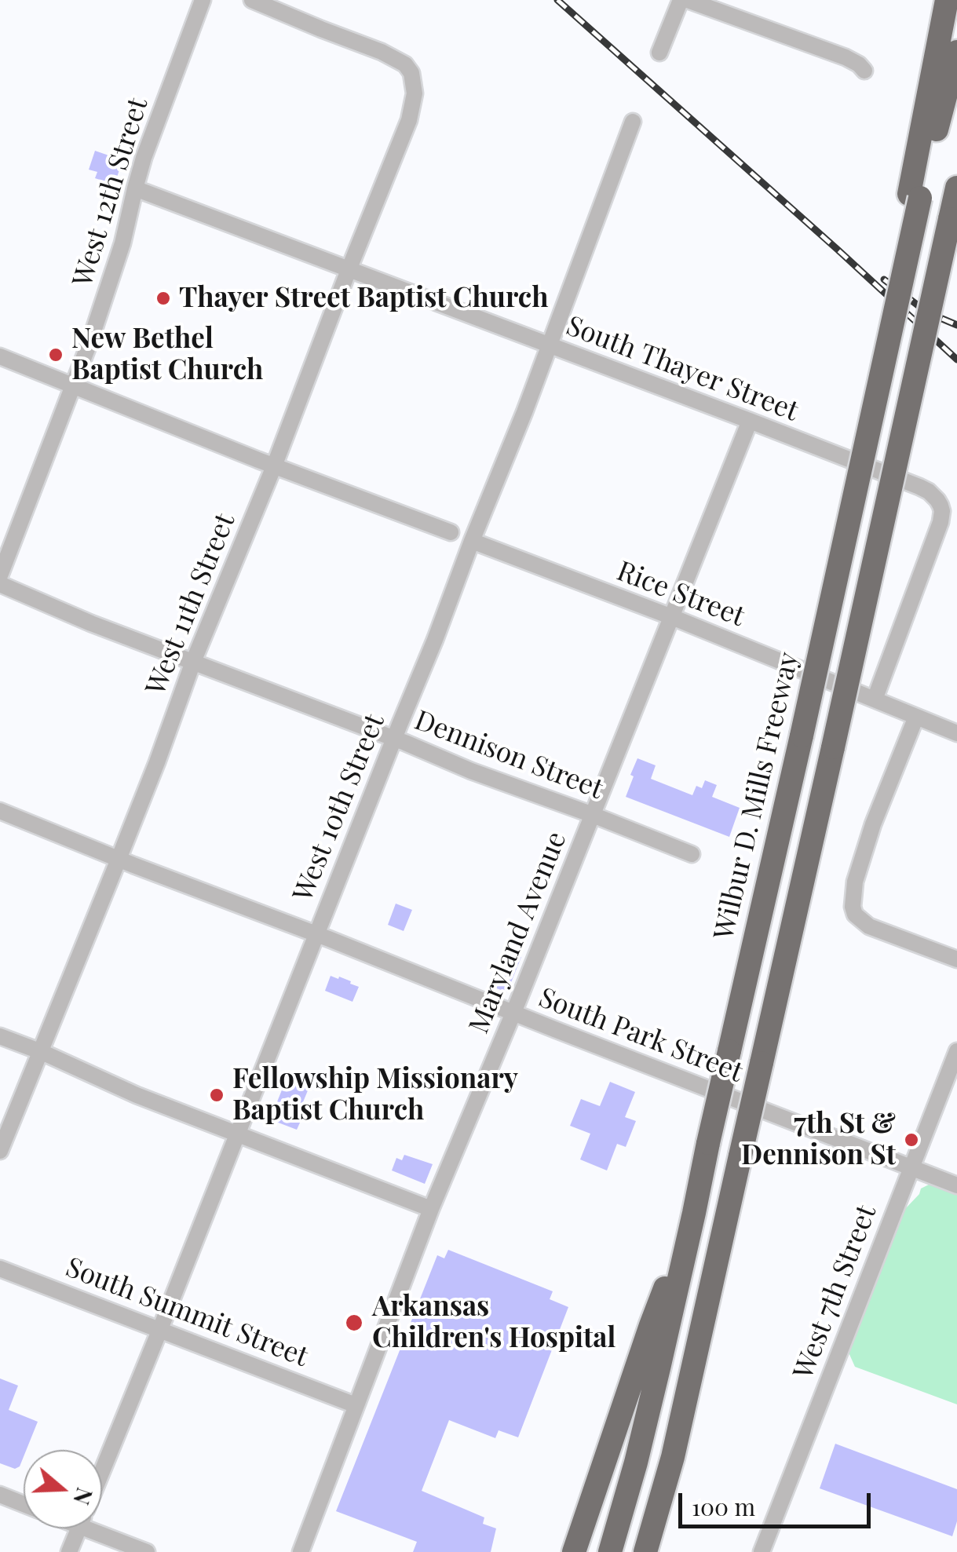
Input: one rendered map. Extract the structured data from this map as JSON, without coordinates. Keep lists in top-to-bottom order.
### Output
{
  "streets": {
    "highway": ["Wilbur D. Mills Freeway"],
    "street": [
      "West 12th Street",
      "South Thayer Street",
      "Rice Street",
      "West 11th Street",
      "Dennison Street",
      "West 10th Street",
      "Maryland Avenue",
      "South Park Street",
      "West 7th Street",
      "South Summit Street"
    ]
  },
  "crossings": [
    ["West 12th Street", "South Thayer Street"],
    ["South Thayer Street", "Rice Street"],
    ["South Thayer Street", "West 11th Street"],
    ["South Thayer Street", "West 10th Street"],
    ["South Thayer Street", "Maryland Avenue"],
    ["Rice Street", "West 10th Street"],
    ["Rice Street", "Maryland Avenue"],
    ["West 11th Street", "Dennison Street"],
    ["West 11th Street", "South Park Street"],
    ["Dennison Street", "West 10th Street"],
    ["Dennison Street", "Maryland Avenue"],
    ["West 10th Street", "South Park Street"],
    ["West 10th Street", "South Summit Street"],
    ["Maryland Avenue", "South Park Street"],
    ["Maryland Avenue", "South Summit Street"],
    ["South Park Street", "West 7th Street"]
  ],
  "places": [
    "Thayer Street Baptist Church",
    "New Bethel Baptist Church",
    "Fellowship Missionary Baptist Church",
    "7th St & Dennison St",
    "Arkansas Children's Hospital"
  ],
  "scale_bar": "100 m",
  "north": "right"
}
